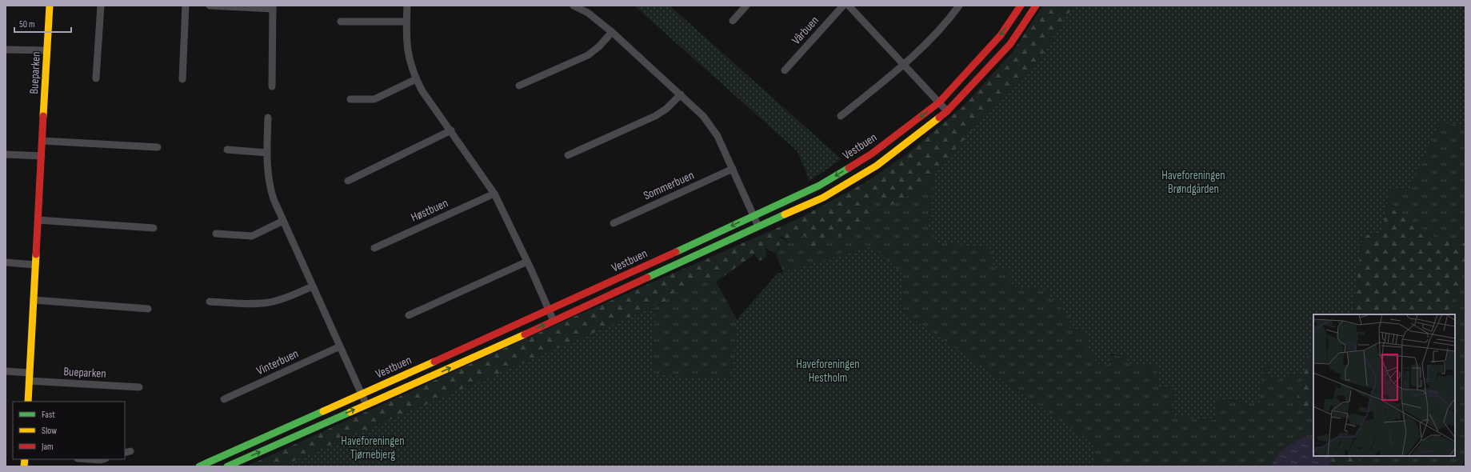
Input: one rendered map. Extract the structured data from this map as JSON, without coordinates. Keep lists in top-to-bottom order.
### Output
{
  "streets": {
    "street": [
      "Vårbuen",
      "Bueparken",
      "Vestbuen",
      "Sommerbuen",
      "Høstbuen",
      "Vinterbuen"
    ]
  },
  "parks": ["Haveforeningen Brøndgården", "Haveforeningen Hestholm", "Haveforeningen Tjørnebjerg"],
  "legend": ["Fast", "Slow", "Jam"],
  "scale_bar": "50 m"
}
